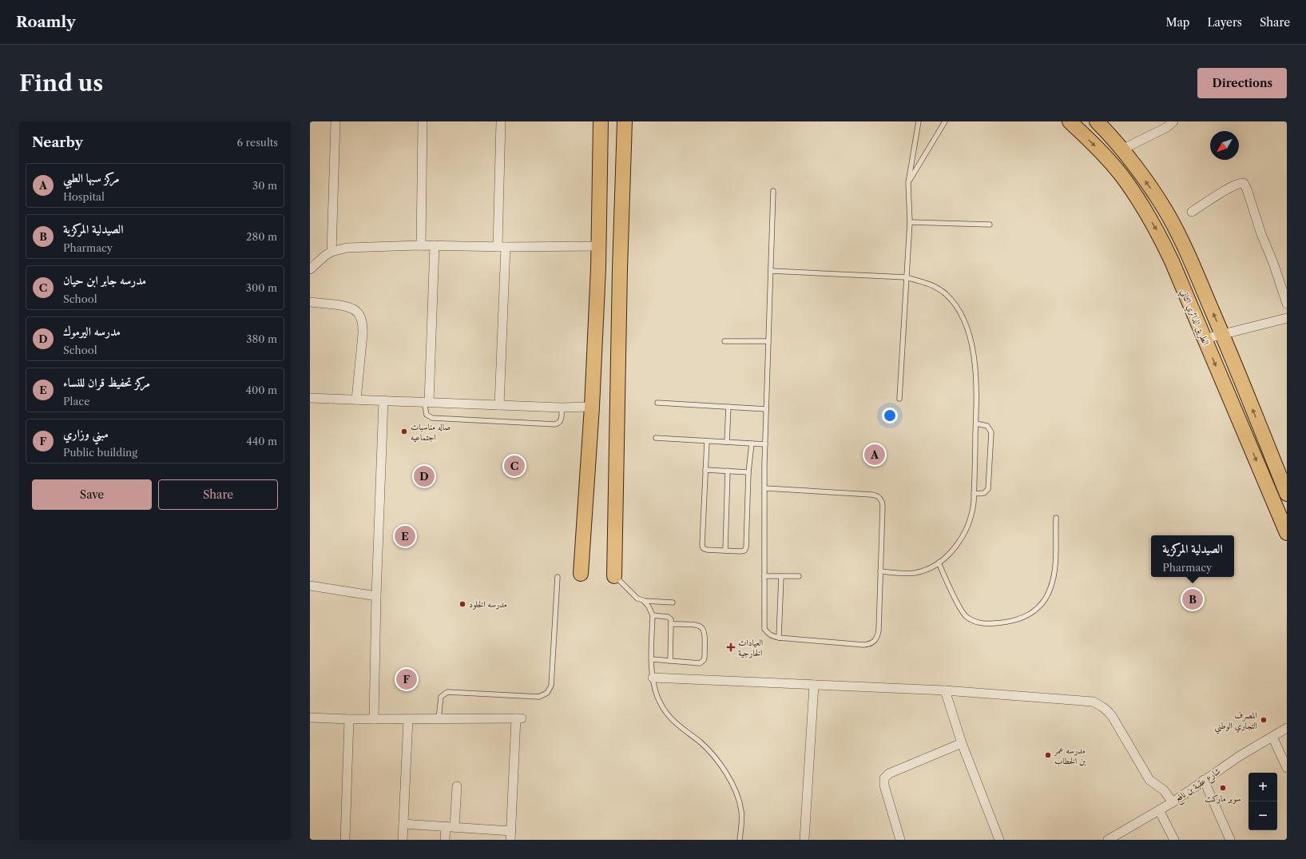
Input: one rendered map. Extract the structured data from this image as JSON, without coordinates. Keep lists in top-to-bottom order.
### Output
{
  "streets": {
    "main road": ["الطريق الدائري الثاني"],
    "street": ["شارع عقبة بن نافع"]
  },
  "places": {
    "other": [
      "صاله مناسبات اجتماعيه",
      "مدرسه الخلود",
      "المصرف التجاري الوطني",
      "مدرسه عمر بن الخطاب",
      "سوبر ماركت"
    ],
    "health": ["العيادات الخارجية"]
  },
  "north": "bottom left",
  "page": {
    "header": "Roamly",
    "nav": ["Map", "Layers", "Share"],
    "buttons": [
      "Directions",
      ["Save", "Share"]
    ],
    "title": "Find us",
    "heading": ["Nearby", "6 results"],
    "list": [
      {
        "mark": "A",
        "name": "مركز سبها الطبي",
        "note": "Hospital",
        "value": "30 m"
      },
      {
        "mark": "B",
        "name": "الصيدلية المركزية",
        "note": "Pharmacy",
        "value": "280 m"
      },
      {
        "mark": "C",
        "name": "مدرسه جابر ابن حيان",
        "note": "School",
        "value": "300 m"
      },
      {
        "mark": "D",
        "name": "مدرسه اليرموك",
        "note": "School",
        "value": "380 m"
      },
      {
        "mark": "E",
        "name": "مركز تحفيظ قران للنساء",
        "note": "Place",
        "value": "400 m"
      },
      {
        "mark": "F",
        "name": "مبني وزاري",
        "note": "Public building",
        "value": "440 m"
      }
    ],
    "pins": [
      "A",
      "C",
      "D",
      "E",
      "B",
      "F"
    ],
    "popup": ["الصيدلية المركزية", "Pharmacy"],
    "map_buttons": ["+", "−"]
  }
}
